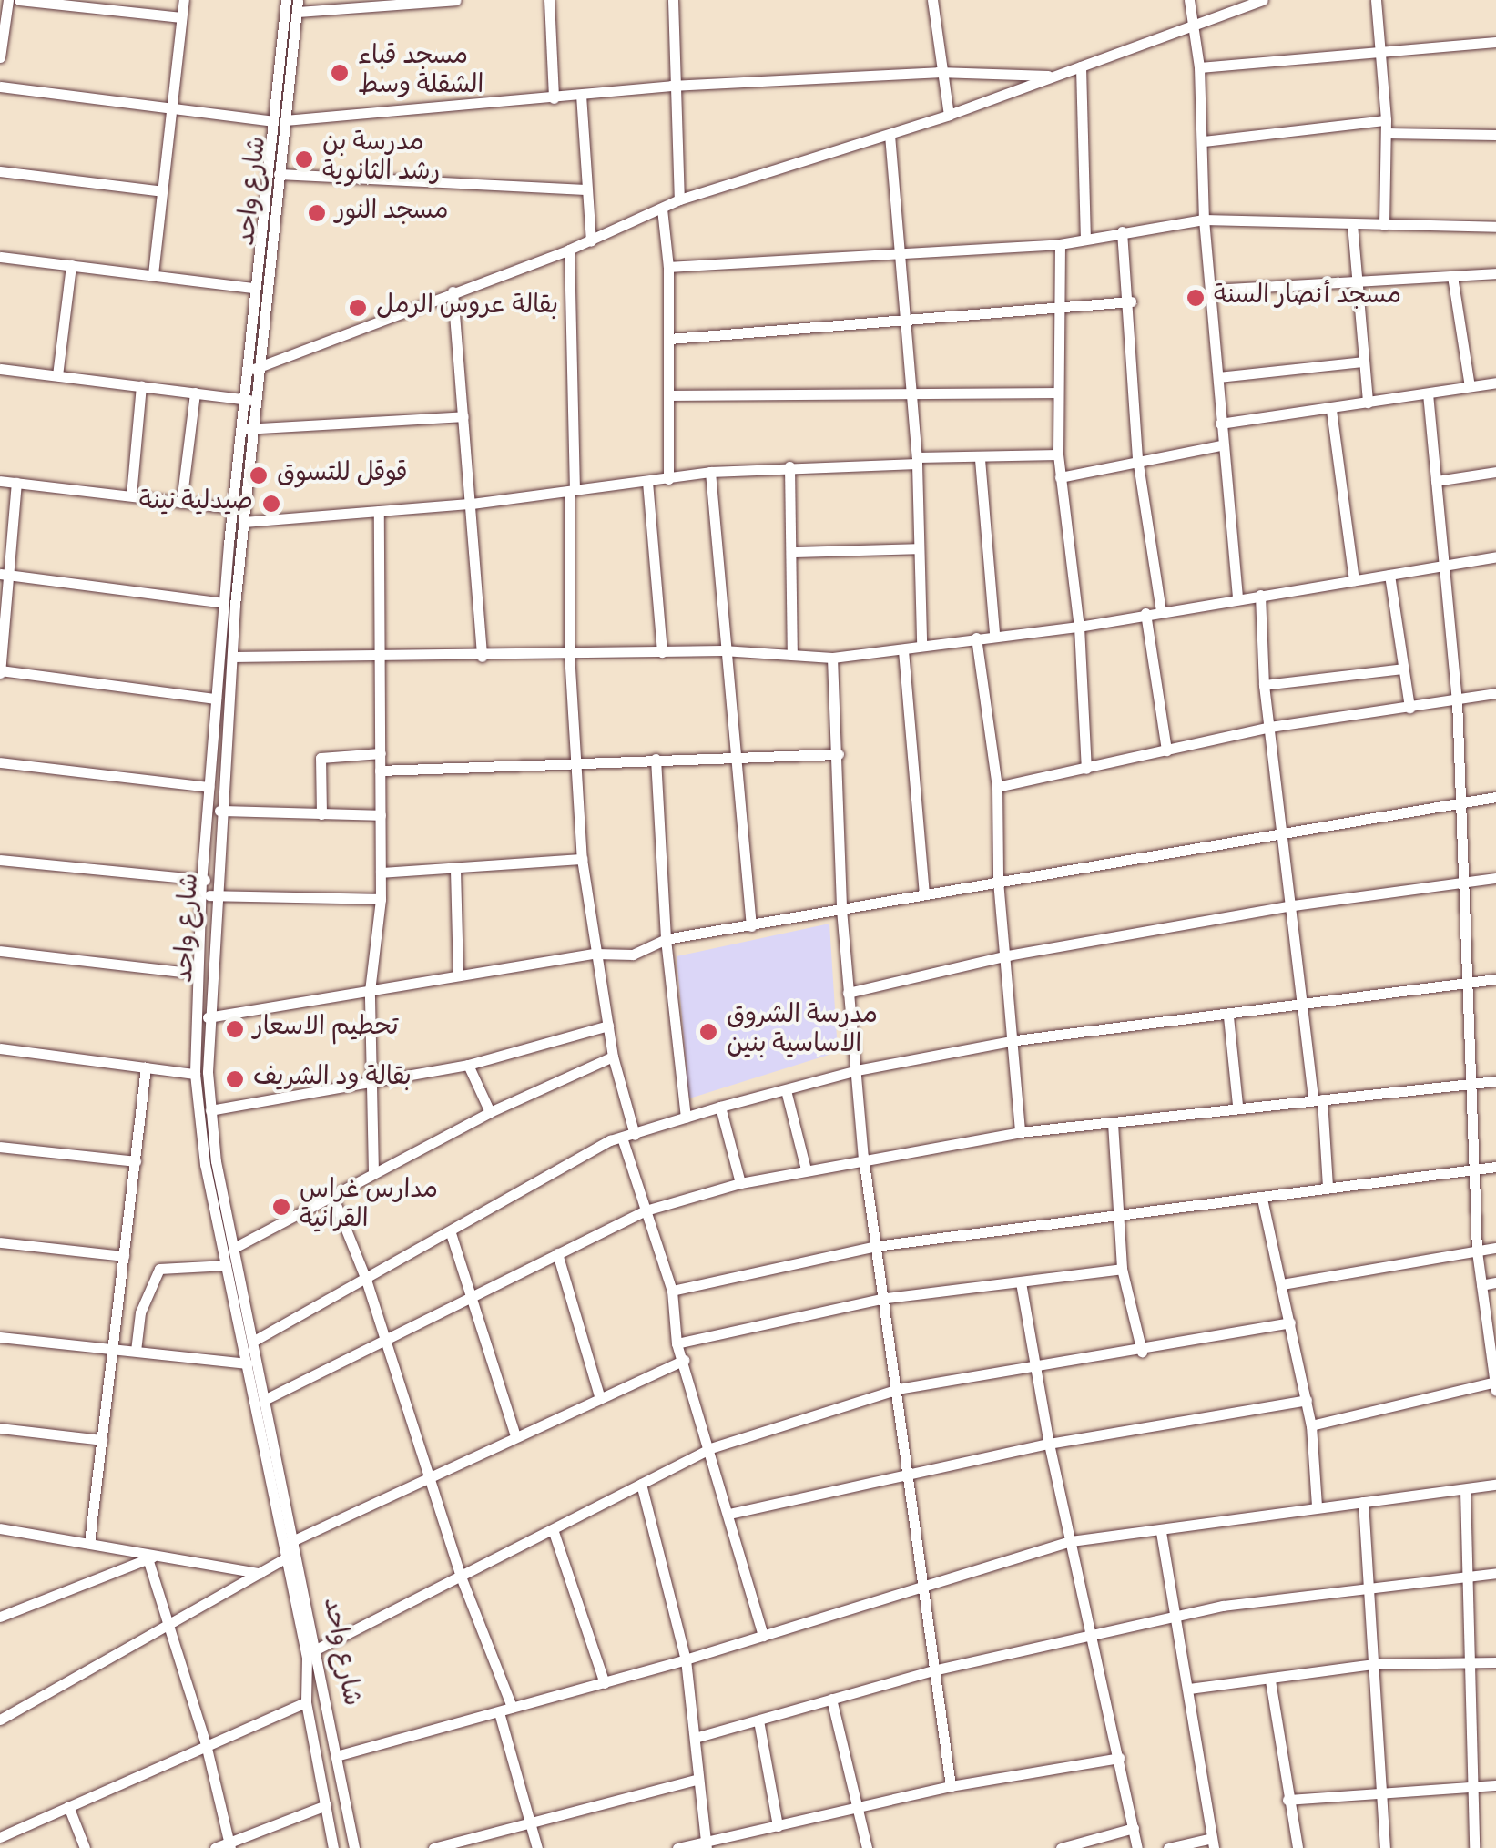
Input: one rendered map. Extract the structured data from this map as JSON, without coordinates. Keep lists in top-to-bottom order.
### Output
{
  "streets": {
    "street": ["شارع واحد"]
  },
  "places": [
    "مسجد قباء الشقلة وسط",
    "مدرسة بن رشد الثانوية",
    "مسجد النور",
    "مسجد أنصار السنة",
    "بقالة عروس الرمل",
    "قوقل للتسوق",
    "صيدلية نينة",
    "تحطيم الاسعار",
    "مدرسة الشروق الاساسية بنين",
    "بقالة ود الشريف",
    "مدارس غراس القرانية"
  ]
}
